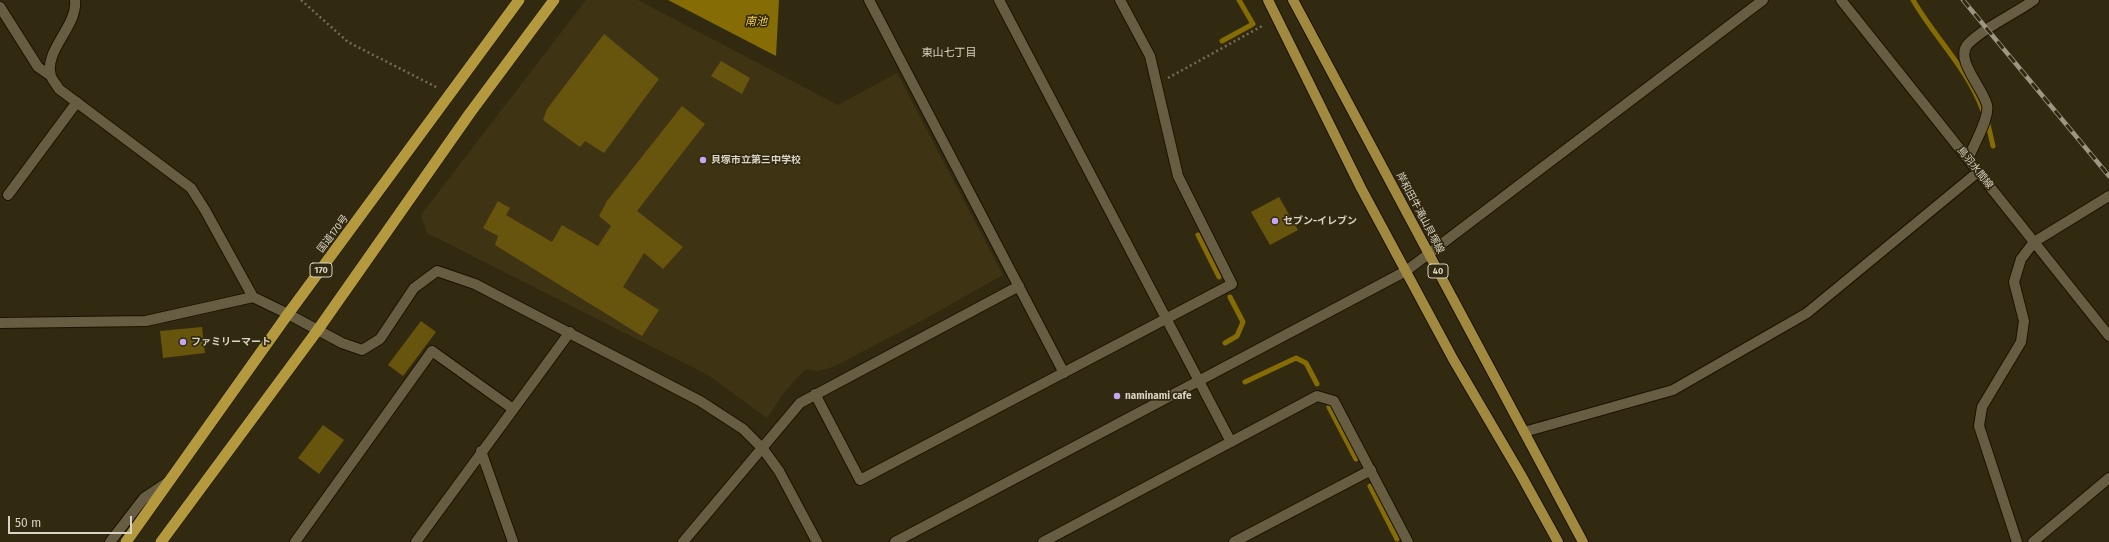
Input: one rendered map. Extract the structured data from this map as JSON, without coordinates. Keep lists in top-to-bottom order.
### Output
{
  "streets": {
    "highway": ["国道170号", "170"],
    "main road": ["岸和田牛滝山貝塚線", "40"],
    "street": ["鳥羽水間線"]
  },
  "districts": ["東山七丁目"],
  "water": ["南池"],
  "places": [
    "貝塚市立第三中学校",
    "セブン-イレブン",
    "ファミリーマート",
    "naminami cafe"
  ],
  "scale_bar": "50 m"
}
